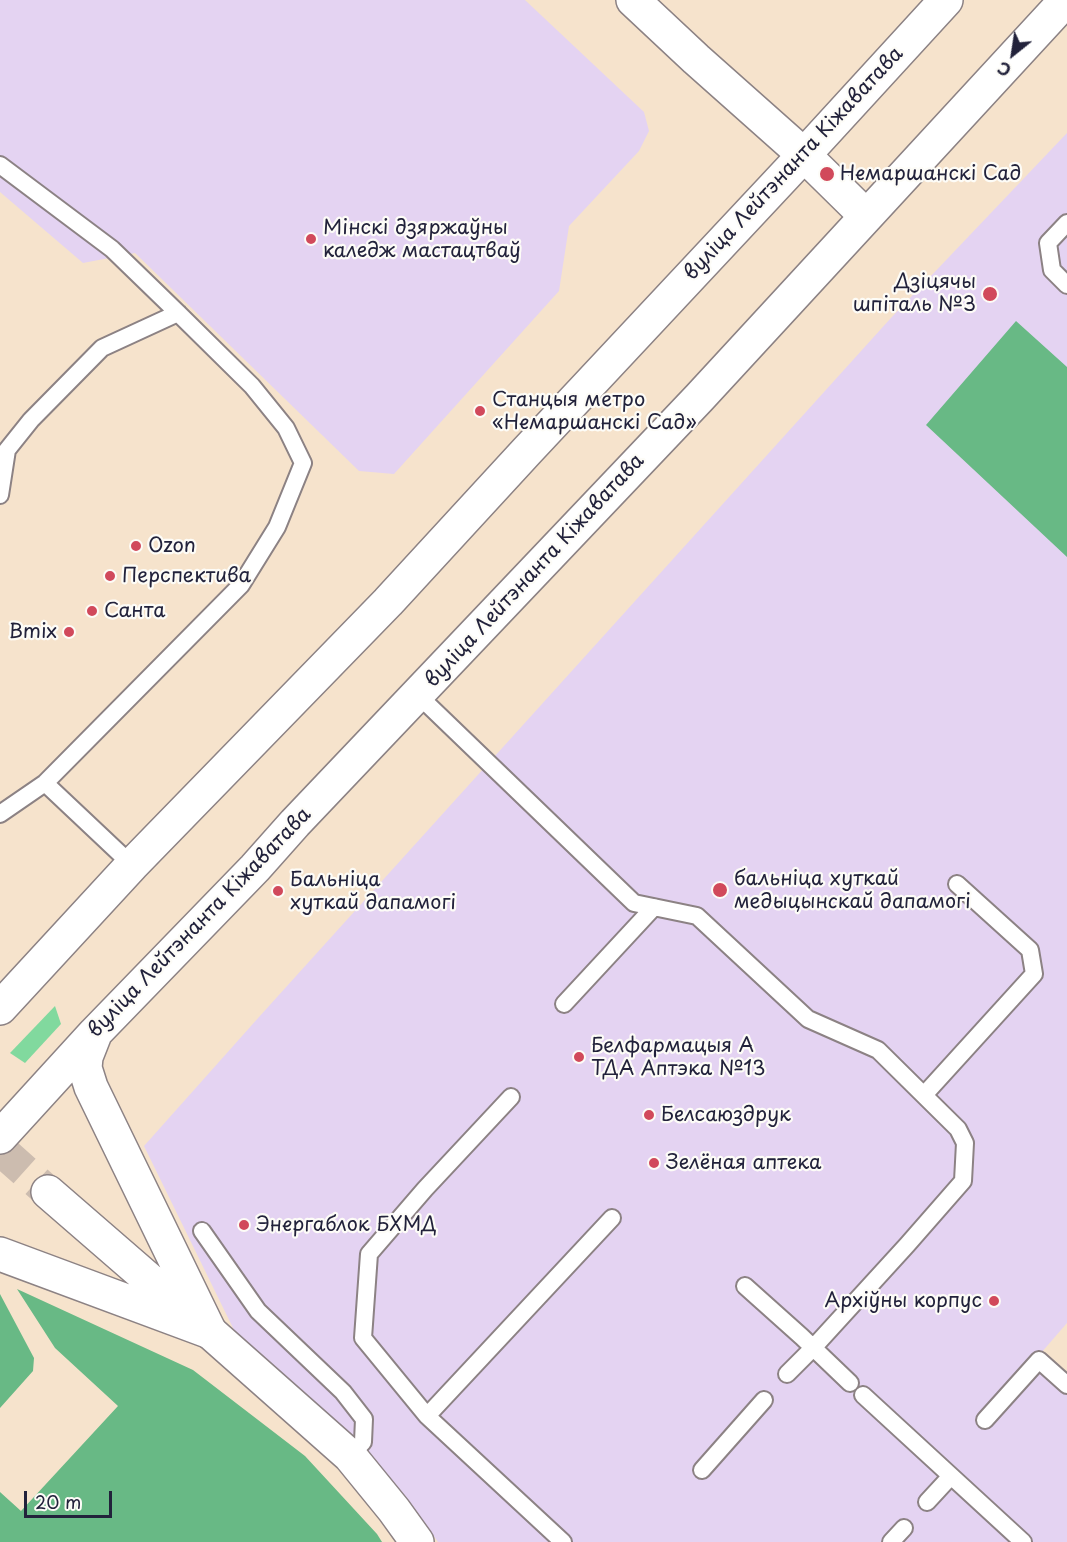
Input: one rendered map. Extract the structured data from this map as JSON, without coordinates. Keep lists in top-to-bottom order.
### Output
{
  "streets": {
    "main road": ["вуліца Лейтэнанта Кіжаватава"]
  },
  "places": [
    "Немаршанскі Сад",
    "Мінскі дзяржаўны каледж мастацтваў",
    "Дзіцячы шпіталь №3",
    "Станцыя метро «Немаршанскі Сад»",
    "Ozon",
    "Перспектива",
    "Санта",
    "Bmix",
    "бальніца хуткай медыцынскай дапамогі",
    "Бальніца хуткай дапамогі",
    "Белфармацыя А ТДА Аптэка №13",
    "Белсаюздрук",
    "Зелёная аптека",
    "Энергаблок БХМД",
    "Архіўны корпус"
  ],
  "scale_bar": "20 m",
  "north": "bottom left"
}
